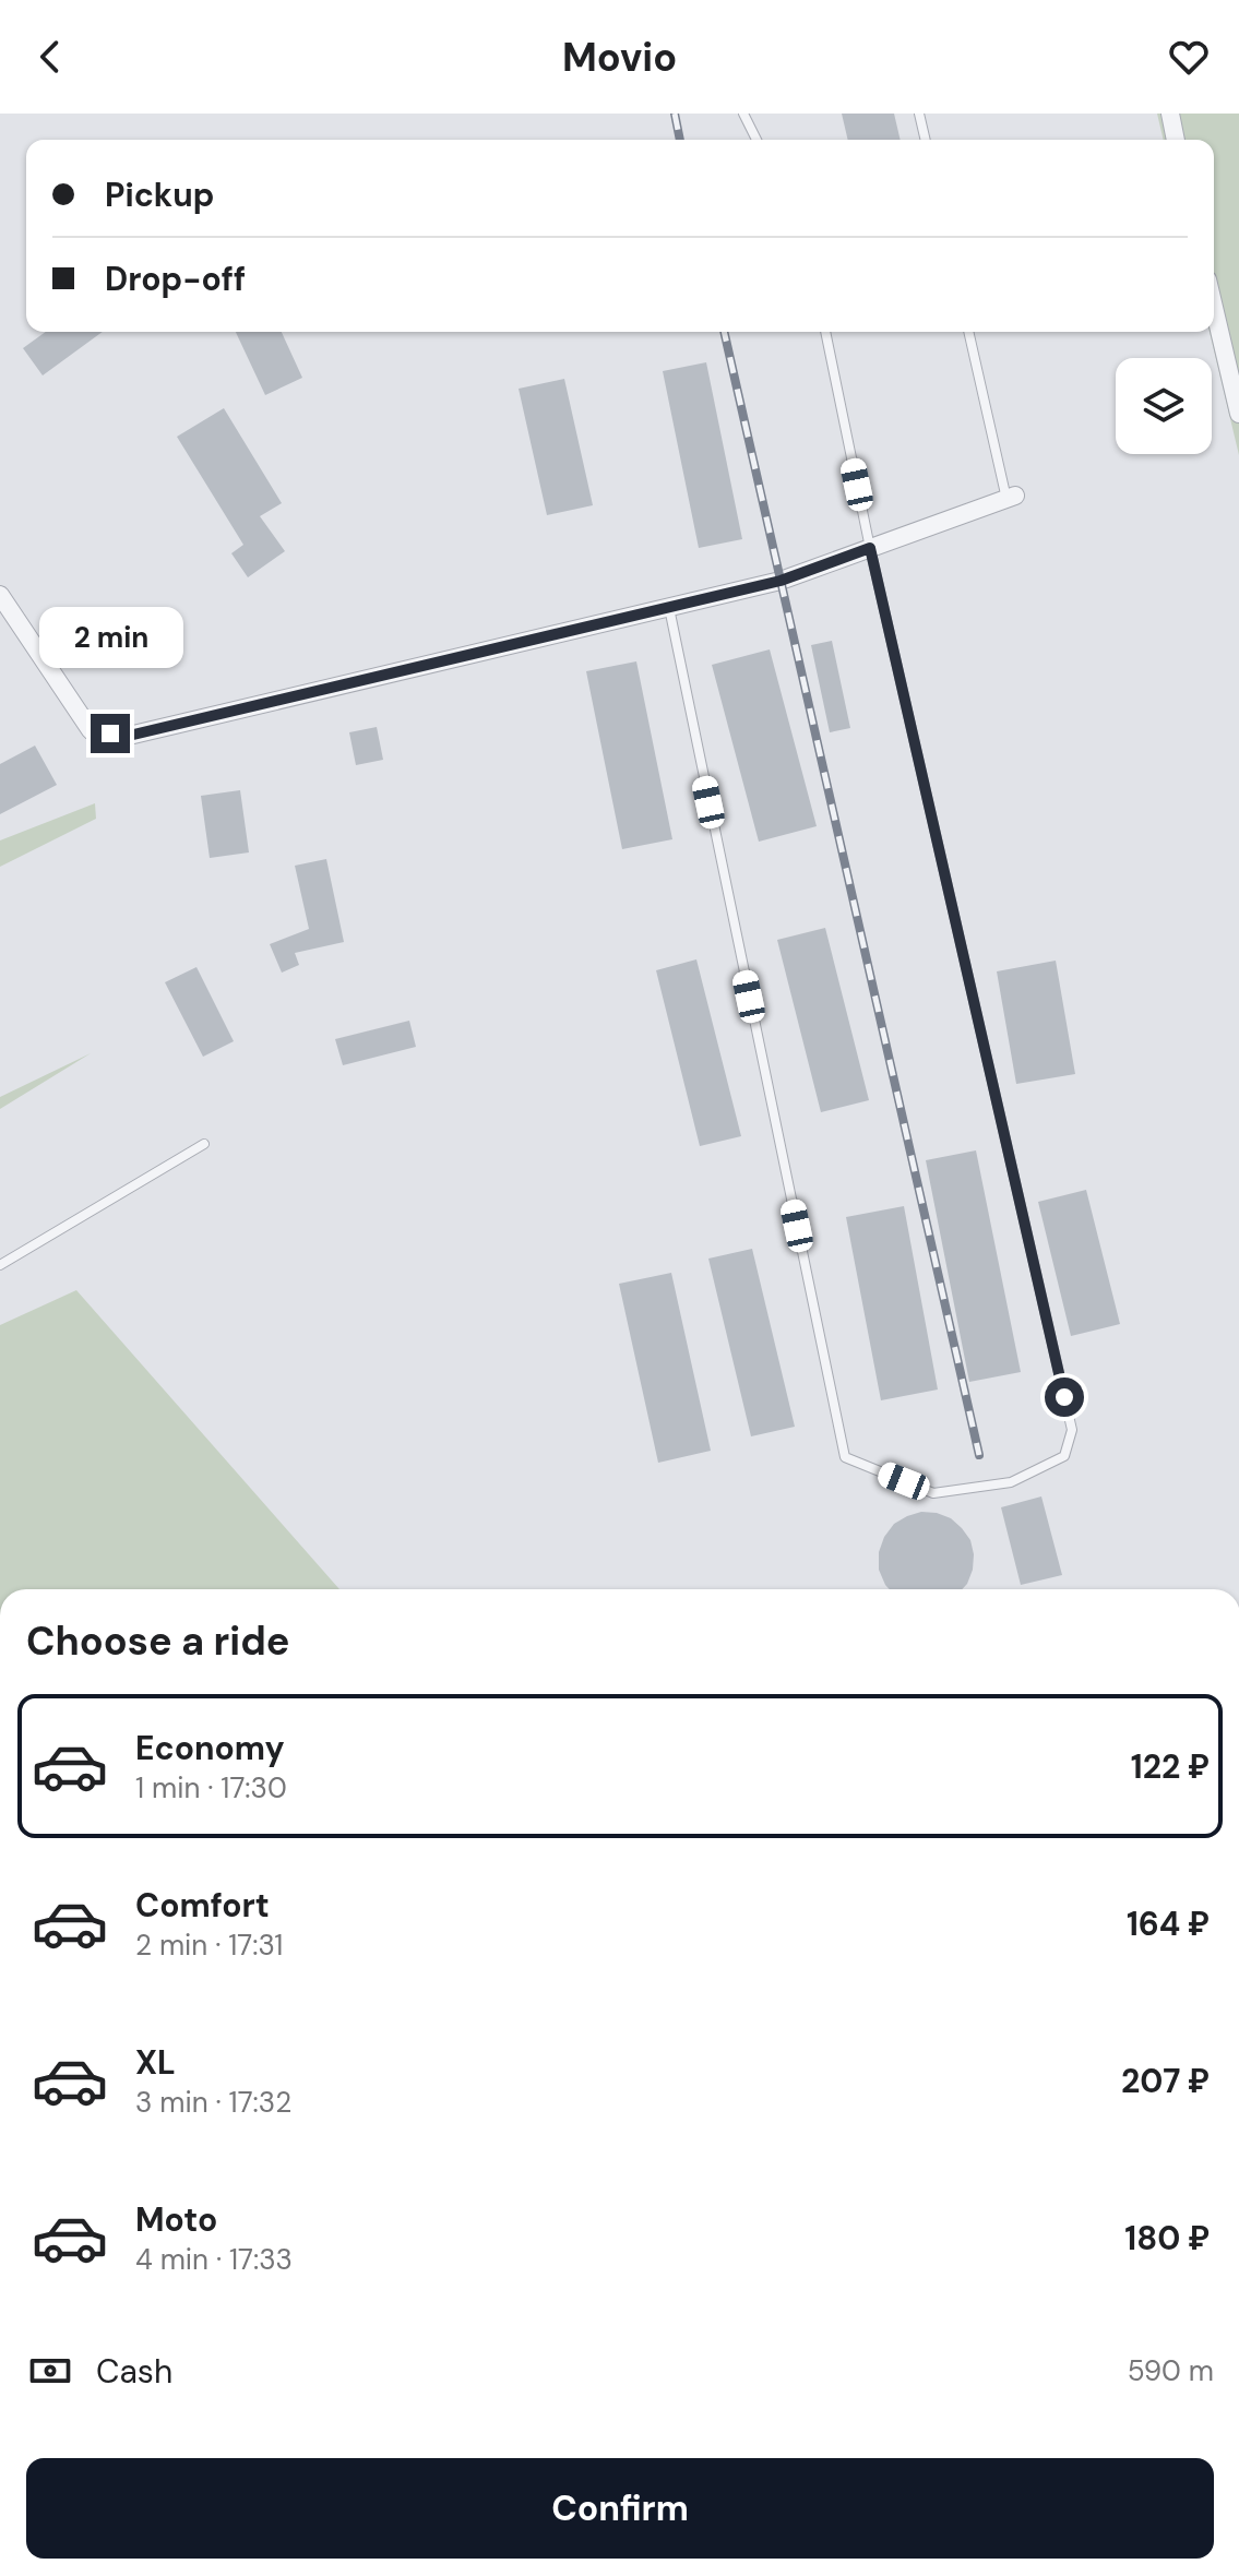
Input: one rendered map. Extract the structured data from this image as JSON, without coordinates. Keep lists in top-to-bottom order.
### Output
{
  "page": {
    "header": "Movio",
    "banner": ["Pickup", "Drop-off"],
    "bubble": "2 min",
    "heading": "Choose a ride",
    "list": [
      {
        "name": "Economy",
        "note": "1 min · 17:30",
        "value": "122 ₽"
      },
      {
        "name": "Comfort",
        "note": "2 min · 17:31",
        "value": "164 ₽"
      },
      {
        "name": "XL",
        "note": "3 min · 17:32",
        "value": "207 ₽"
      },
      {
        "name": "Moto",
        "note": "4 min · 17:33",
        "value": "180 ₽"
      }
    ],
    "pay": ["Cash", "590 m"],
    "buttons": "Confirm"
  }
}
